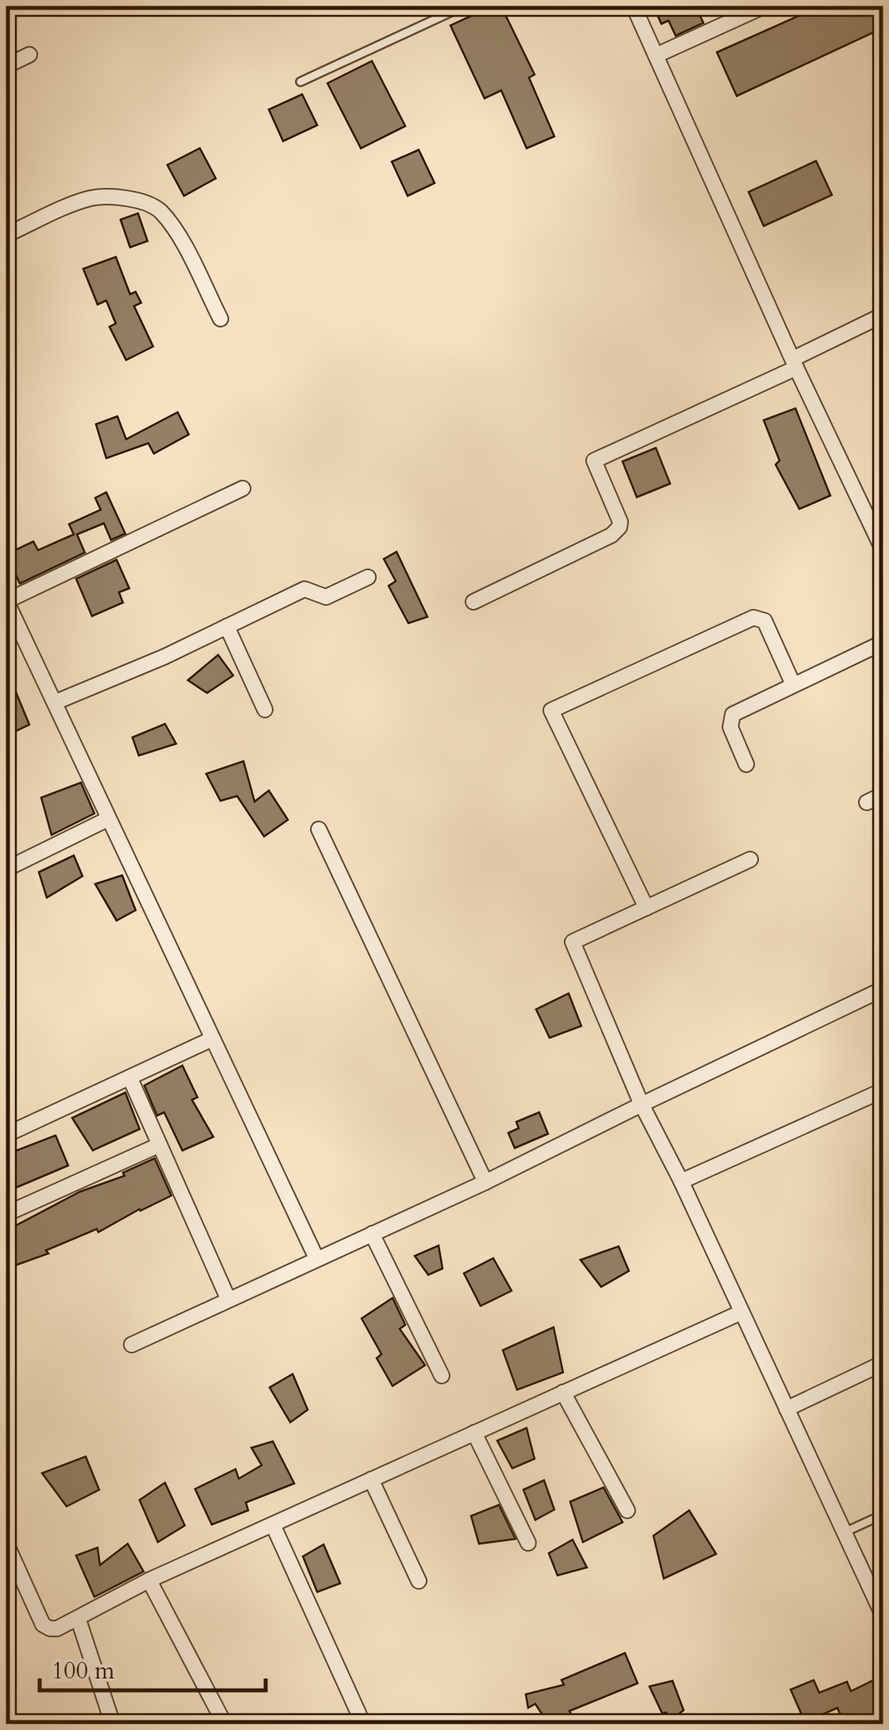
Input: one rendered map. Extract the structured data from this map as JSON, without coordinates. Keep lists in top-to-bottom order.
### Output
{
  "scale_bar": "100 m"
}
